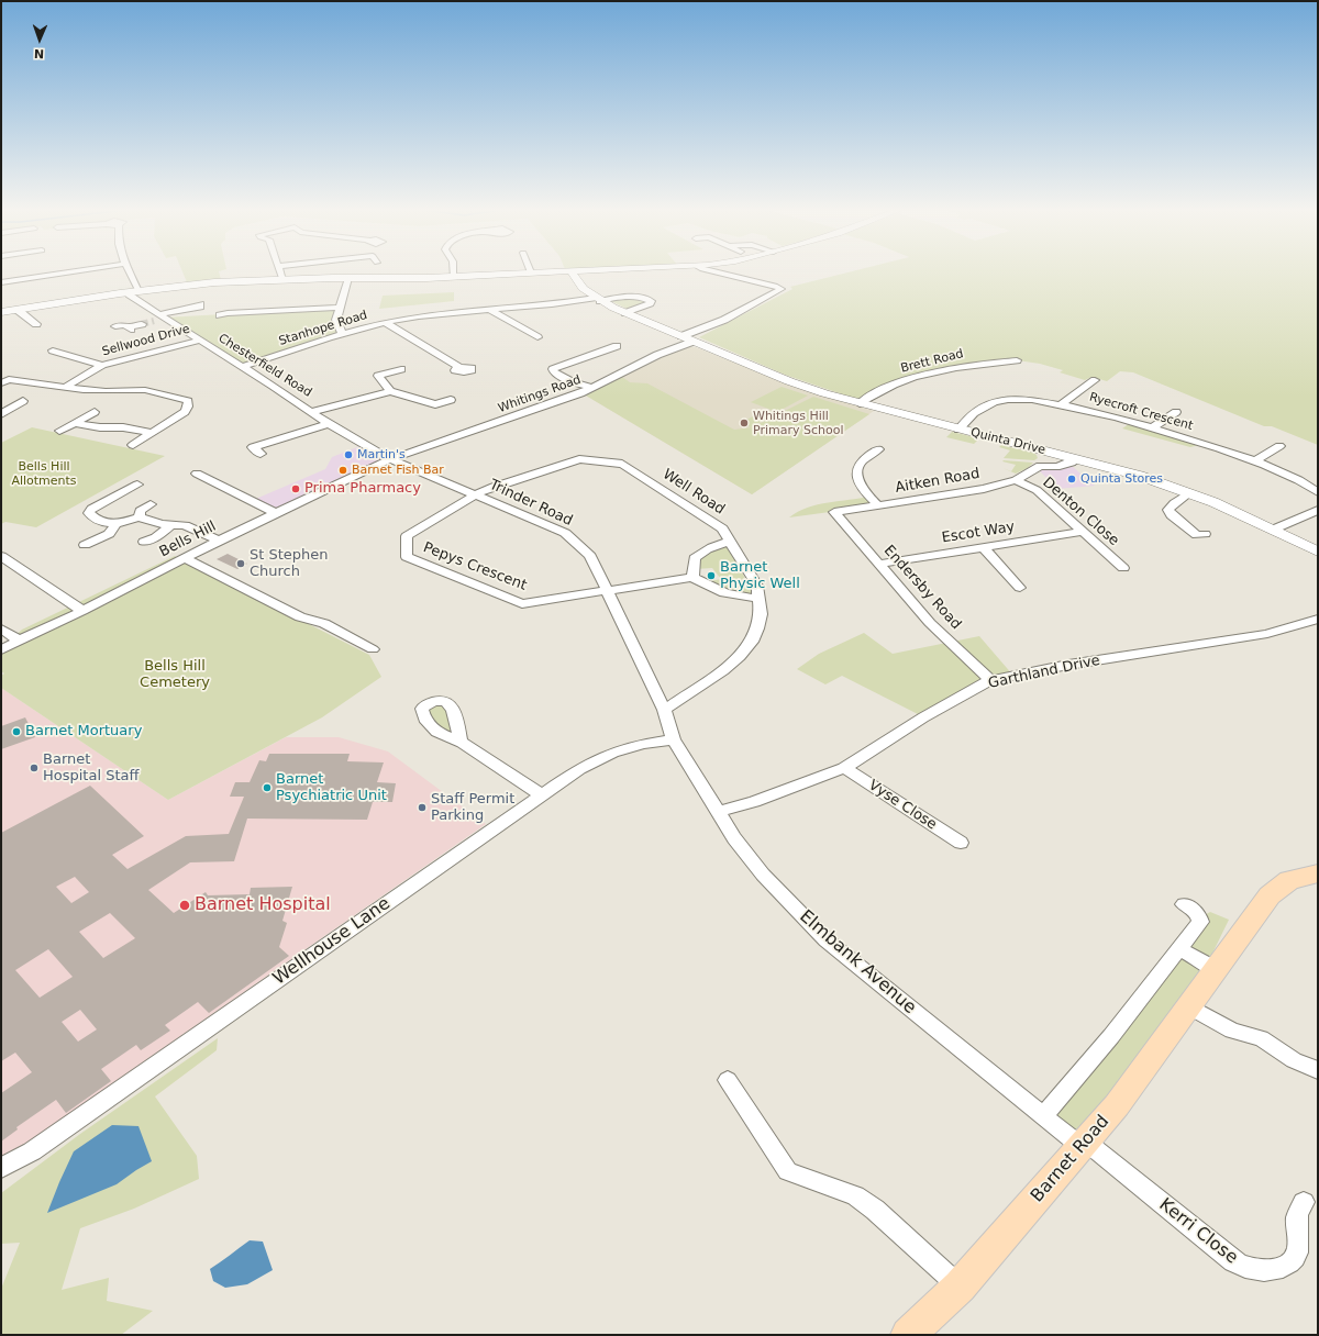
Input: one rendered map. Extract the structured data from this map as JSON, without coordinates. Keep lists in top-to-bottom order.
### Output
{
  "streets": {
    "main road": ["Barnet Road"],
    "street": [
      "Stanhope Road",
      "Sellwood Drive",
      "Brett Road",
      "Chesterfield Road",
      "Whitings Road",
      "Ryecroft Crescent",
      "Quinta Drive",
      "Aitken Road",
      "Well Road",
      "Trinder Road",
      "Denton Close",
      "Escot Way",
      "Bells Hill",
      "Pepys Crescent",
      "Endersby Road",
      "Garthland Drive",
      "Vyse Close",
      "Wellhouse Lane",
      "Elmbank Avenue",
      "Kerri Close"
    ]
  },
  "crossings": [
    ["Stanhope Road", "Chesterfield Road"],
    ["Stanhope Road", "Quinta Drive"],
    ["Sellwood Drive", "Chesterfield Road"],
    ["Brett Road", "Quinta Drive"],
    ["Chesterfield Road", "Whitings Road"],
    ["Chesterfield Road", "Trinder Road"],
    ["Chesterfield Road", "Bells Hill"],
    ["Whitings Road", "Quinta Drive"],
    ["Whitings Road", "Trinder Road"],
    ["Whitings Road", "Bells Hill"],
    ["Ryecroft Crescent", "Quinta Drive"],
    ["Quinta Drive", "Aitken Road"],
    ["Aitken Road", "Denton Close"],
    ["Aitken Road", "Endersby Road"],
    ["Well Road", "Trinder Road"],
    ["Well Road", "Pepys Crescent"],
    ["Trinder Road", "Bells Hill"],
    ["Trinder Road", "Pepys Crescent"],
    ["Trinder Road", "Wellhouse Lane"],
    ["Trinder Road", "Elmbank Avenue"],
    ["Denton Close", "Escot Way"],
    ["Escot Way", "Endersby Road"],
    ["Endersby Road", "Garthland Drive"],
    ["Garthland Drive", "Vyse Close"],
    ["Garthland Drive", "Elmbank Avenue"],
    ["Wellhouse Lane", "Elmbank Avenue"],
    ["Elmbank Avenue", "Barnet Road"],
    ["Elmbank Avenue", "Kerri Close"],
    ["Barnet Road", "Kerri Close"]
  ],
  "parks": ["Bells Hill Allotments", "Bells Hill Cemetery"],
  "places": [
    "Whitings Hill Primary School",
    "Martin's",
    "Barnet Fish Bar",
    "Quinta Stores",
    "Prima Pharmacy",
    "St Stephen Church",
    "Barnet Physic Well",
    "Barnet Mortuary",
    "Barnet Hospital Staff",
    "Barnet Psychiatric Unit",
    "Staff Permit Parking",
    "Barnet Hospital"
  ],
  "north": "bottom"
}
